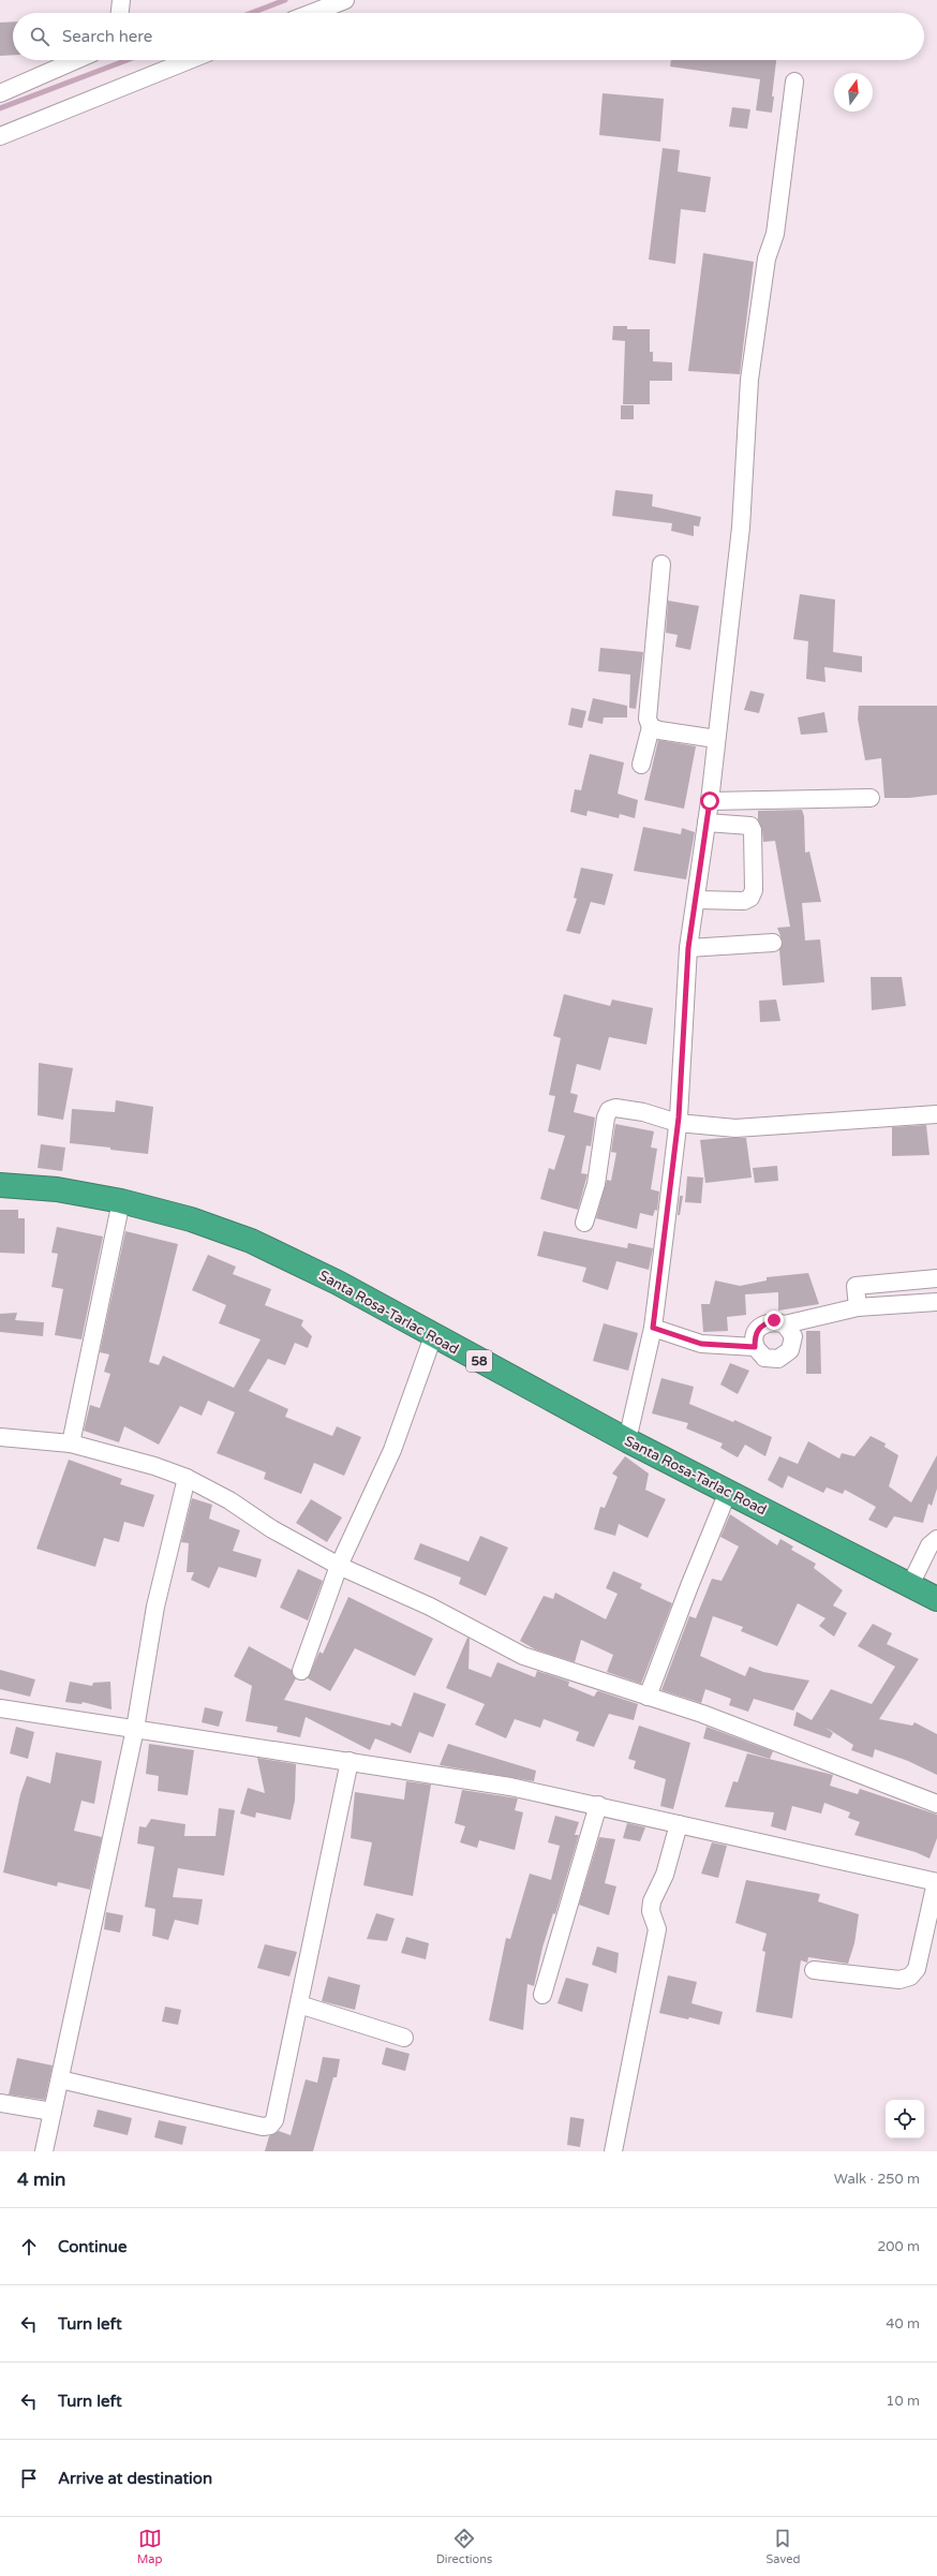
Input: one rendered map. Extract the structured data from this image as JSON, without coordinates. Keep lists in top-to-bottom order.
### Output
{
  "streets": {
    "highway": ["Santa Rosa-Tarlac Road", "58"]
  },
  "north": "top",
  "page": {
    "search": "Search here",
    "heading": ["4 min", "Walk · 250 m"],
    "list": [
      ["Continue", "200 m"],
      ["Turn left", "40 m"],
      ["Turn left", "10 m"],
      "Arrive at destination"
    ],
    "nav": ["Map", "Directions", "Saved"]
  }
}
